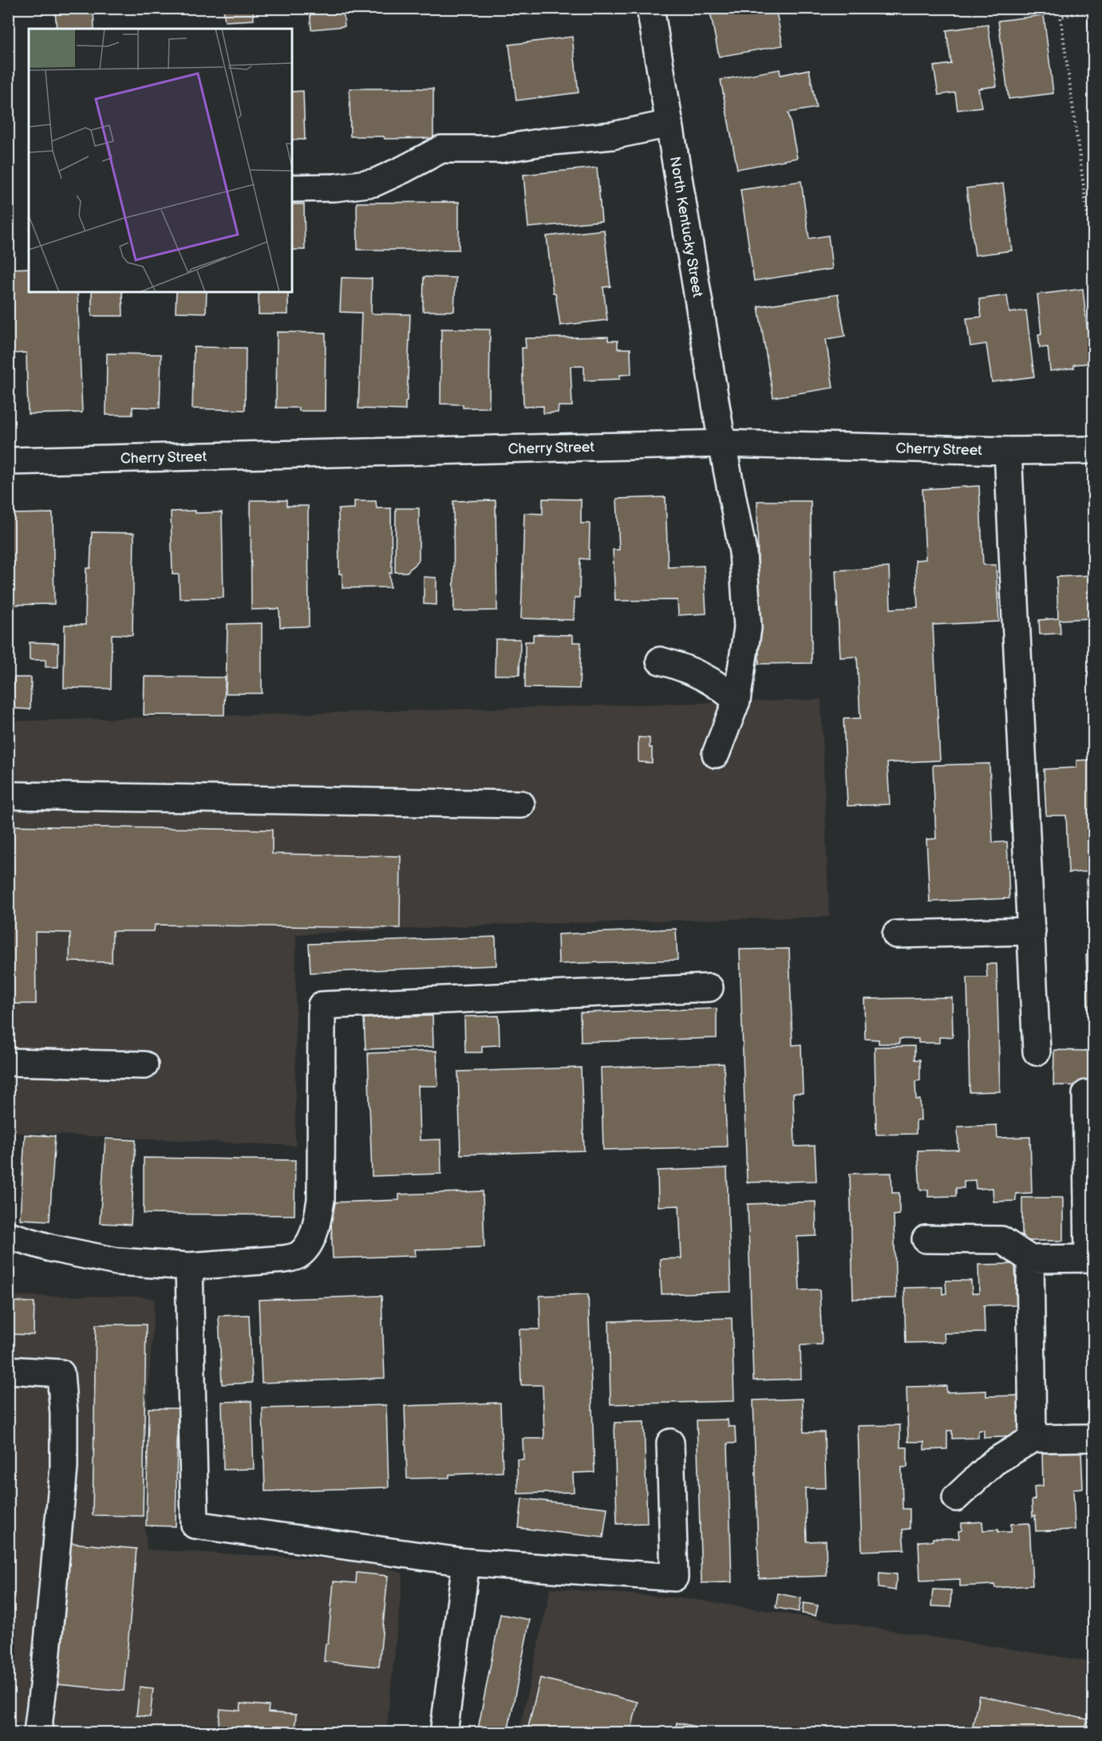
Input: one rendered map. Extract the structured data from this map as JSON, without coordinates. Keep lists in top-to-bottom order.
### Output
{
  "streets": {
    "street": ["North Kentucky Street", "Cherry Street"]
  },
  "crossings": [
    ["North Kentucky Street", "Cherry Street"]
  ]
}
